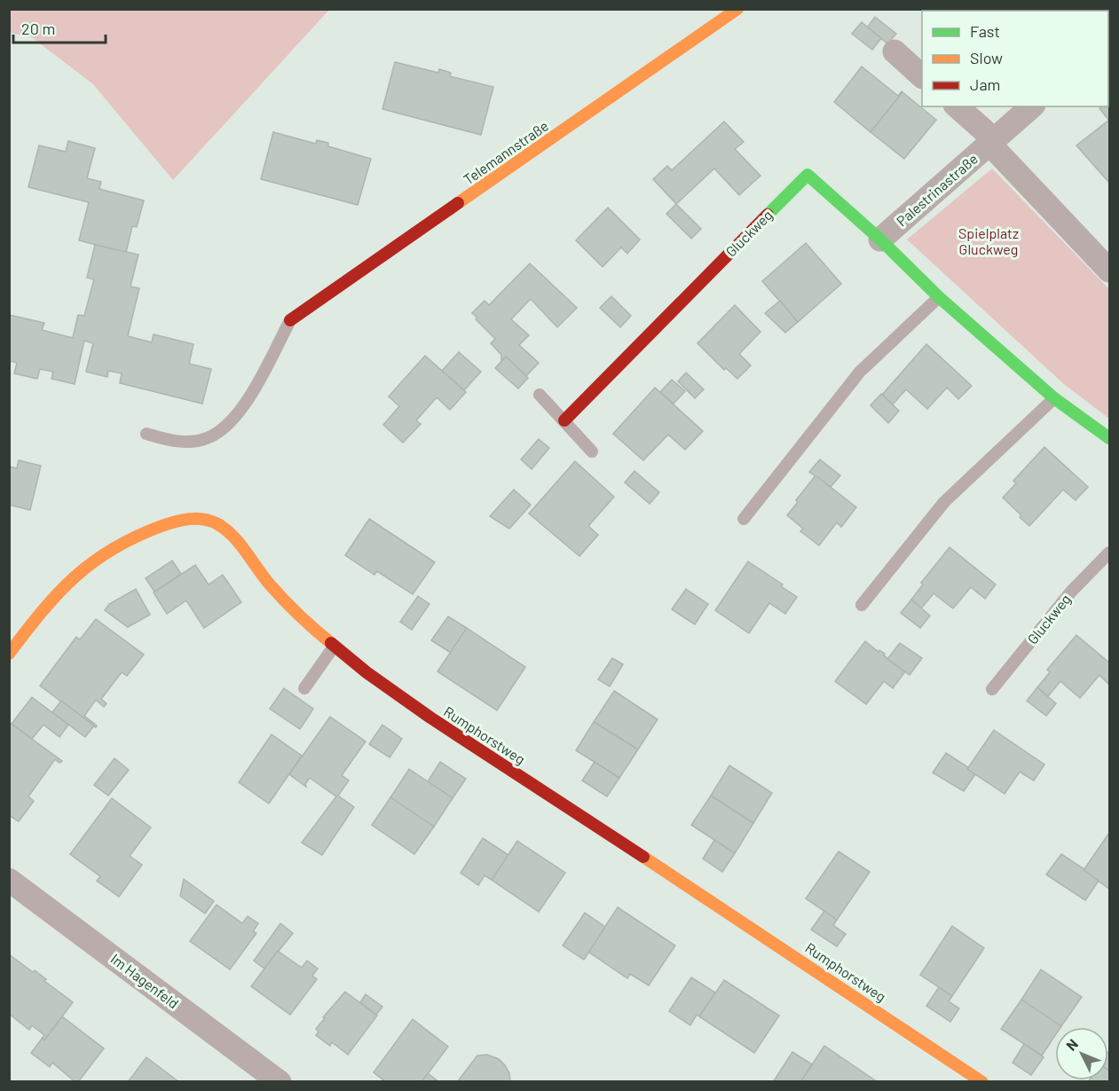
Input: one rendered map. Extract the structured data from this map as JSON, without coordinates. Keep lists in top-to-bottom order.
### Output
{
  "streets": {
    "street": [
      "Telemannstraße",
      "Palestrinastraße",
      "Gluckweg",
      "Rumphorstweg",
      "Im Hagenfeld"
    ]
  },
  "crossings": [
    ["Palestrinastraße", "Gluckweg"]
  ],
  "parks": ["Spielplatz Gluckweg"],
  "legend": ["Fast", "Slow", "Jam"],
  "scale_bar": "20 m",
  "north": "top left"
}
